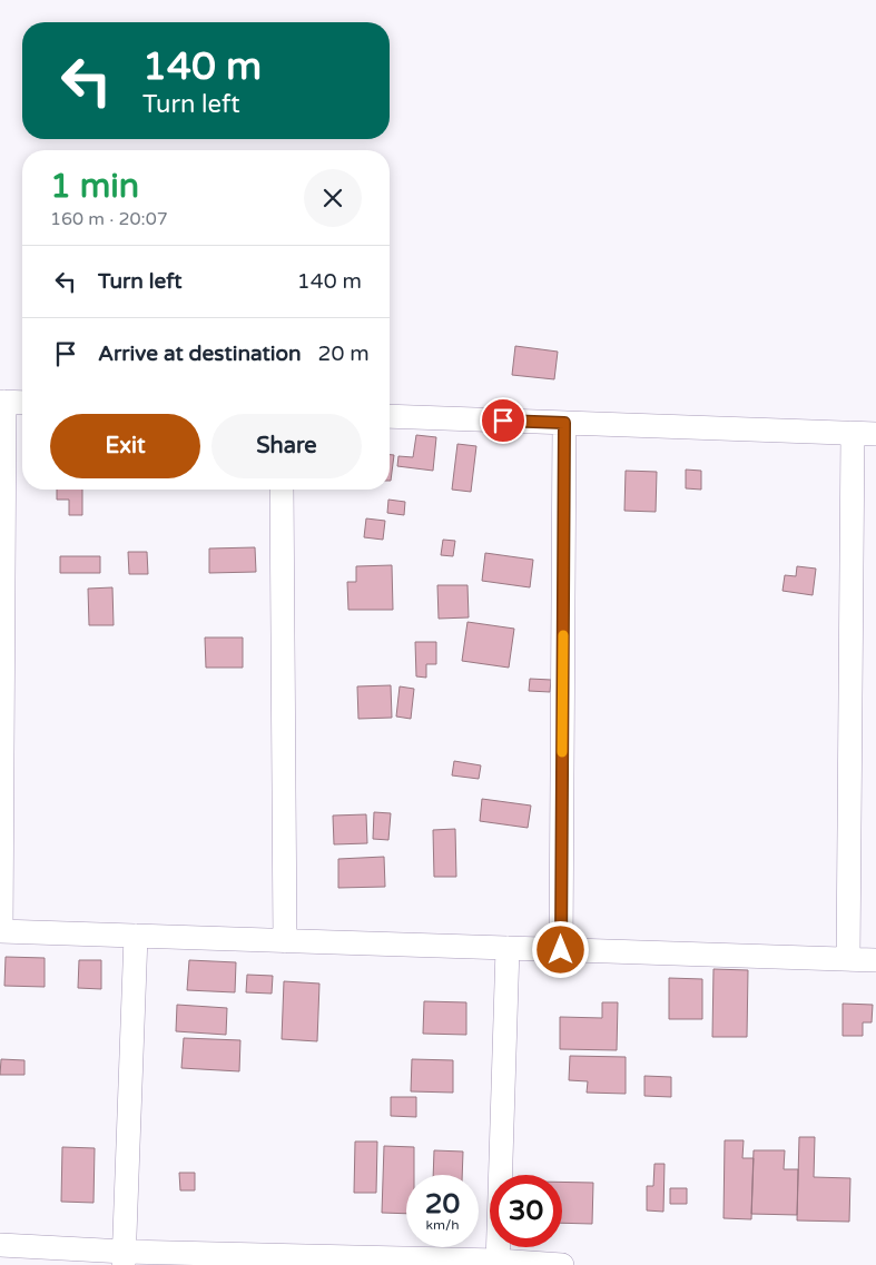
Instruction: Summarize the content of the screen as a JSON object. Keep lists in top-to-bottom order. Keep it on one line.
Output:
{"page":{"turn":["140 m","Turn left"],"heading":["1 min","160 m · 20:07"],"list":[{"name":"Turn left","value":"140 m"},{"name":"Arrive at destination","value":"20 m"}],"buttons":["Exit","Share"],"speed":"20 km/h","limit":"30"}}
